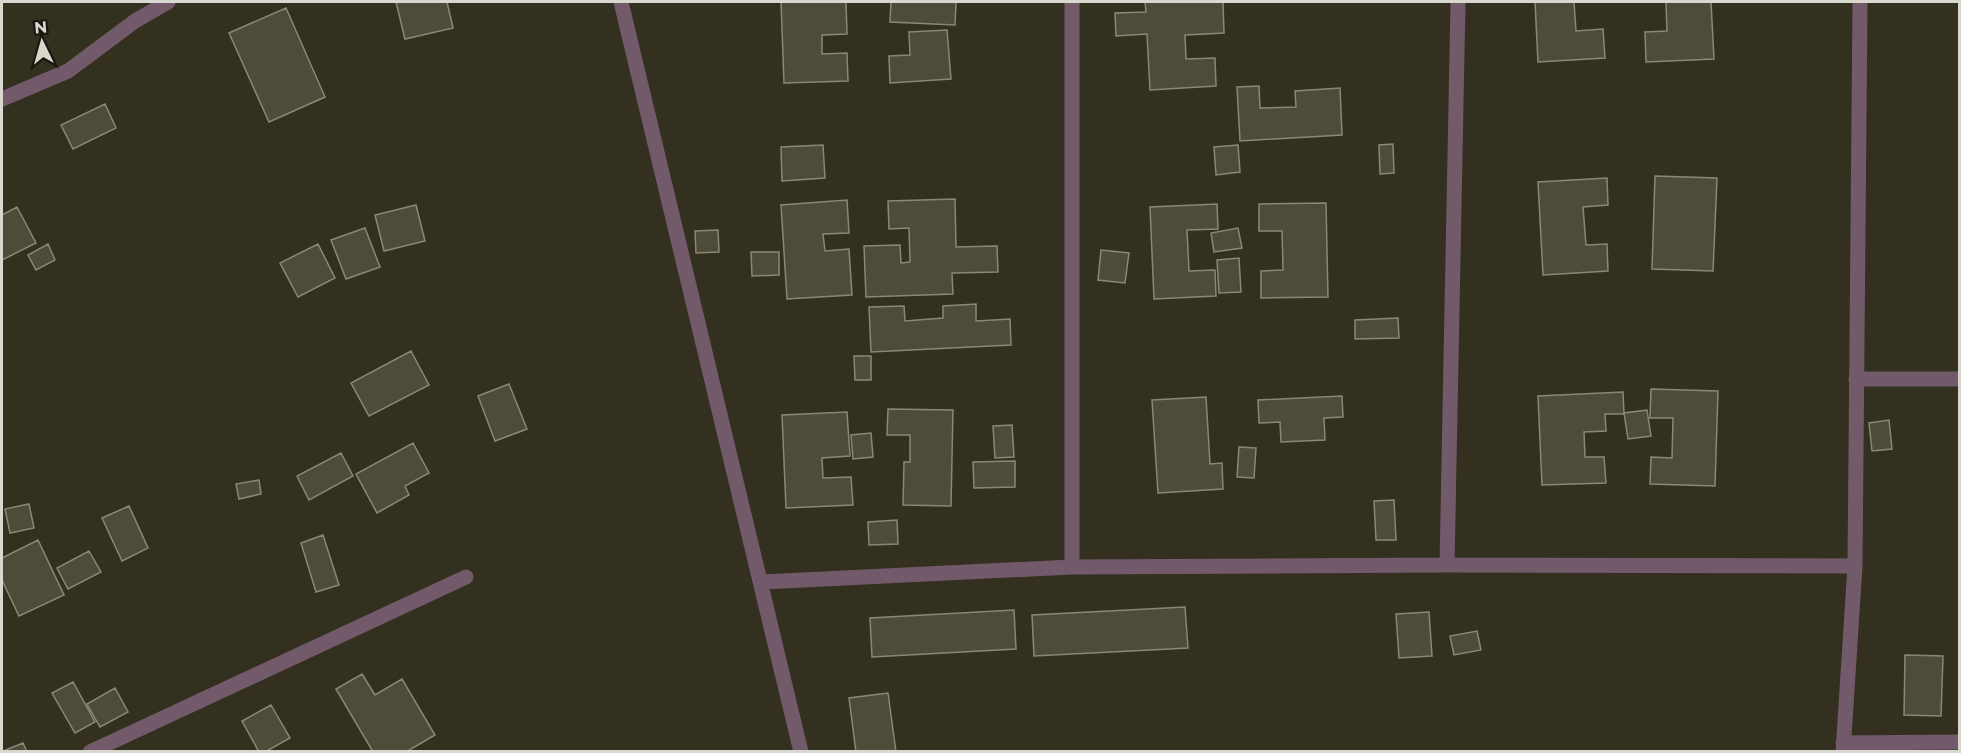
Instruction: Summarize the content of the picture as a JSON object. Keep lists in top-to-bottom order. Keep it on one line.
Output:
{"north":"top"}
